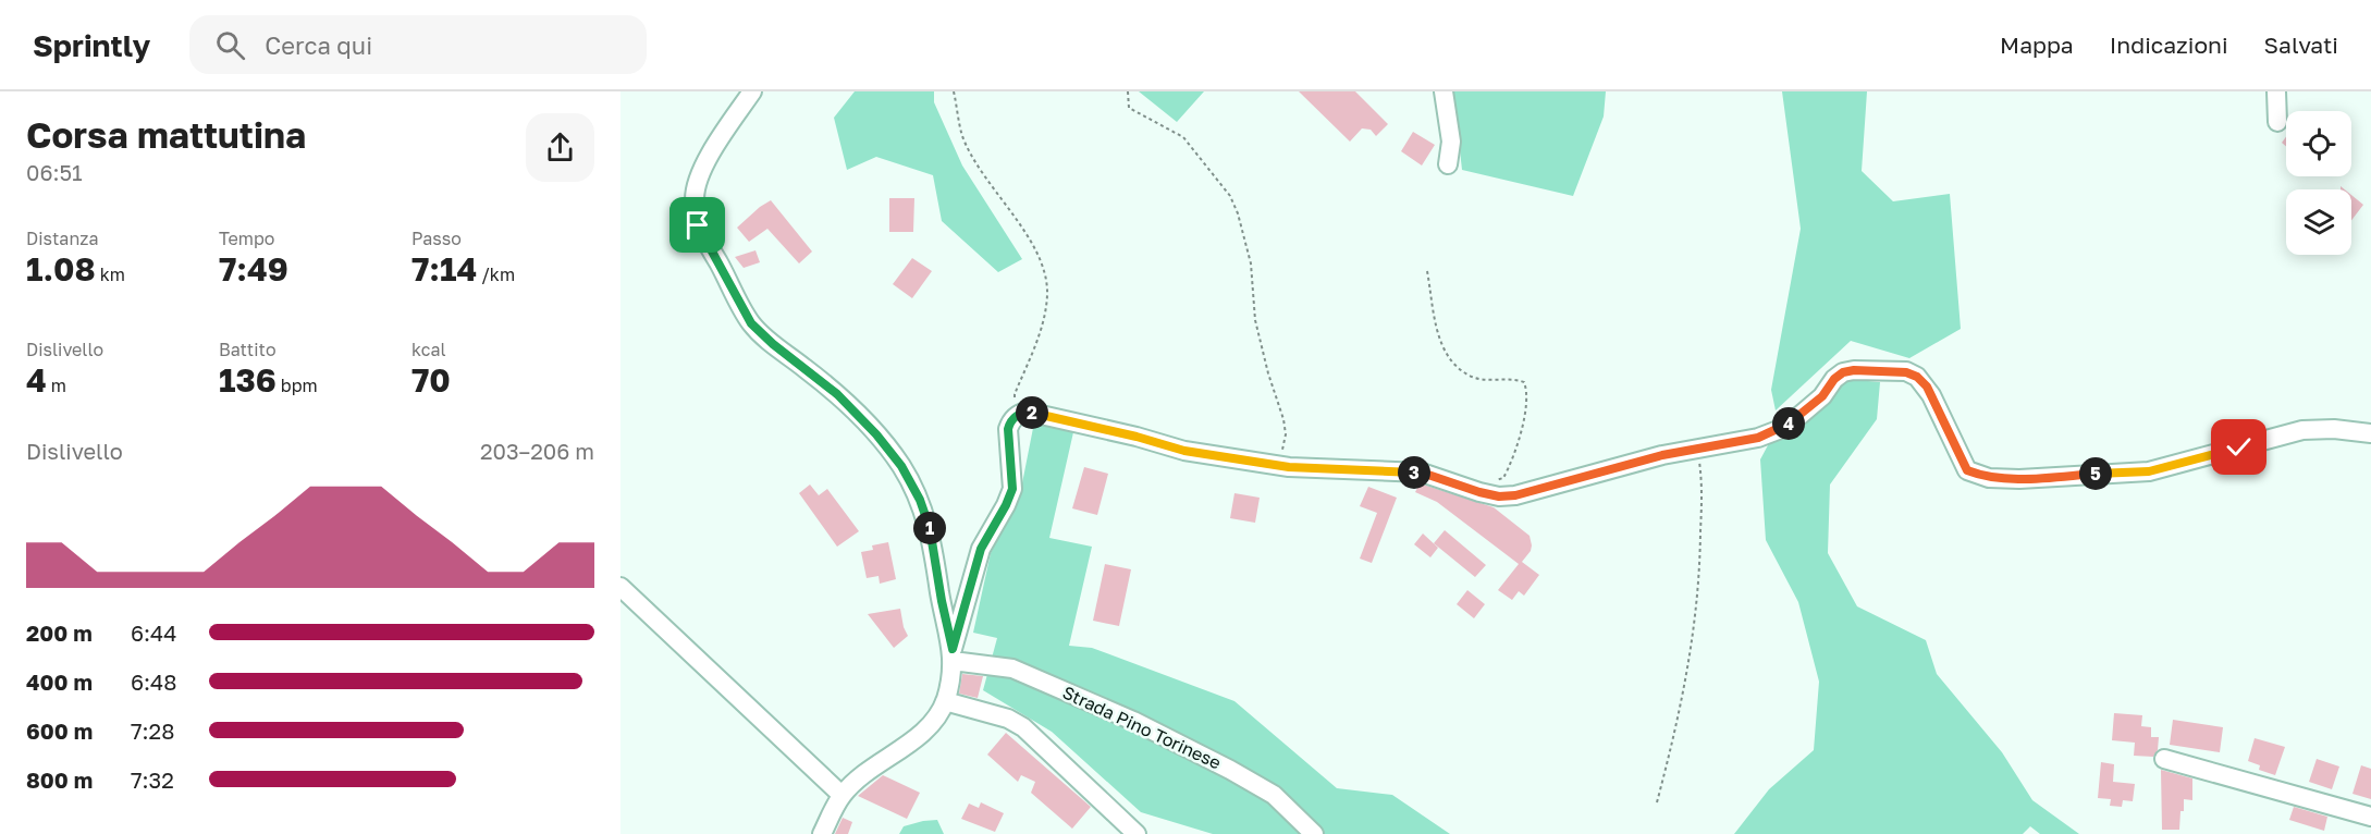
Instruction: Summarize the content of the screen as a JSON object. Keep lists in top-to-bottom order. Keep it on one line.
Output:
{"streets":{"street":["Strada Pino Torinese"]},"page":{"header":"Sprintly","search":"Cerca qui","nav":["Mappa","Indicazioni","Salvati"],"heading":["Corsa mattutina","06:51"],"stats":[["Distanza","1.08 km"],["Tempo","7:49"],["Passo","7:14 /km"],["Dislivello","4 m"],["Battito","136 bpm"],["kcal","70"]],"pins":["2","4","3","5","1"],"chart":["Dislivello","203–206 m"],"list":[{"name":"200 m","note":"6:44"},{"name":"400 m","note":"6:48"},{"name":"600 m","note":"7:28"},{"name":"800 m","note":"7:32"}]}}
